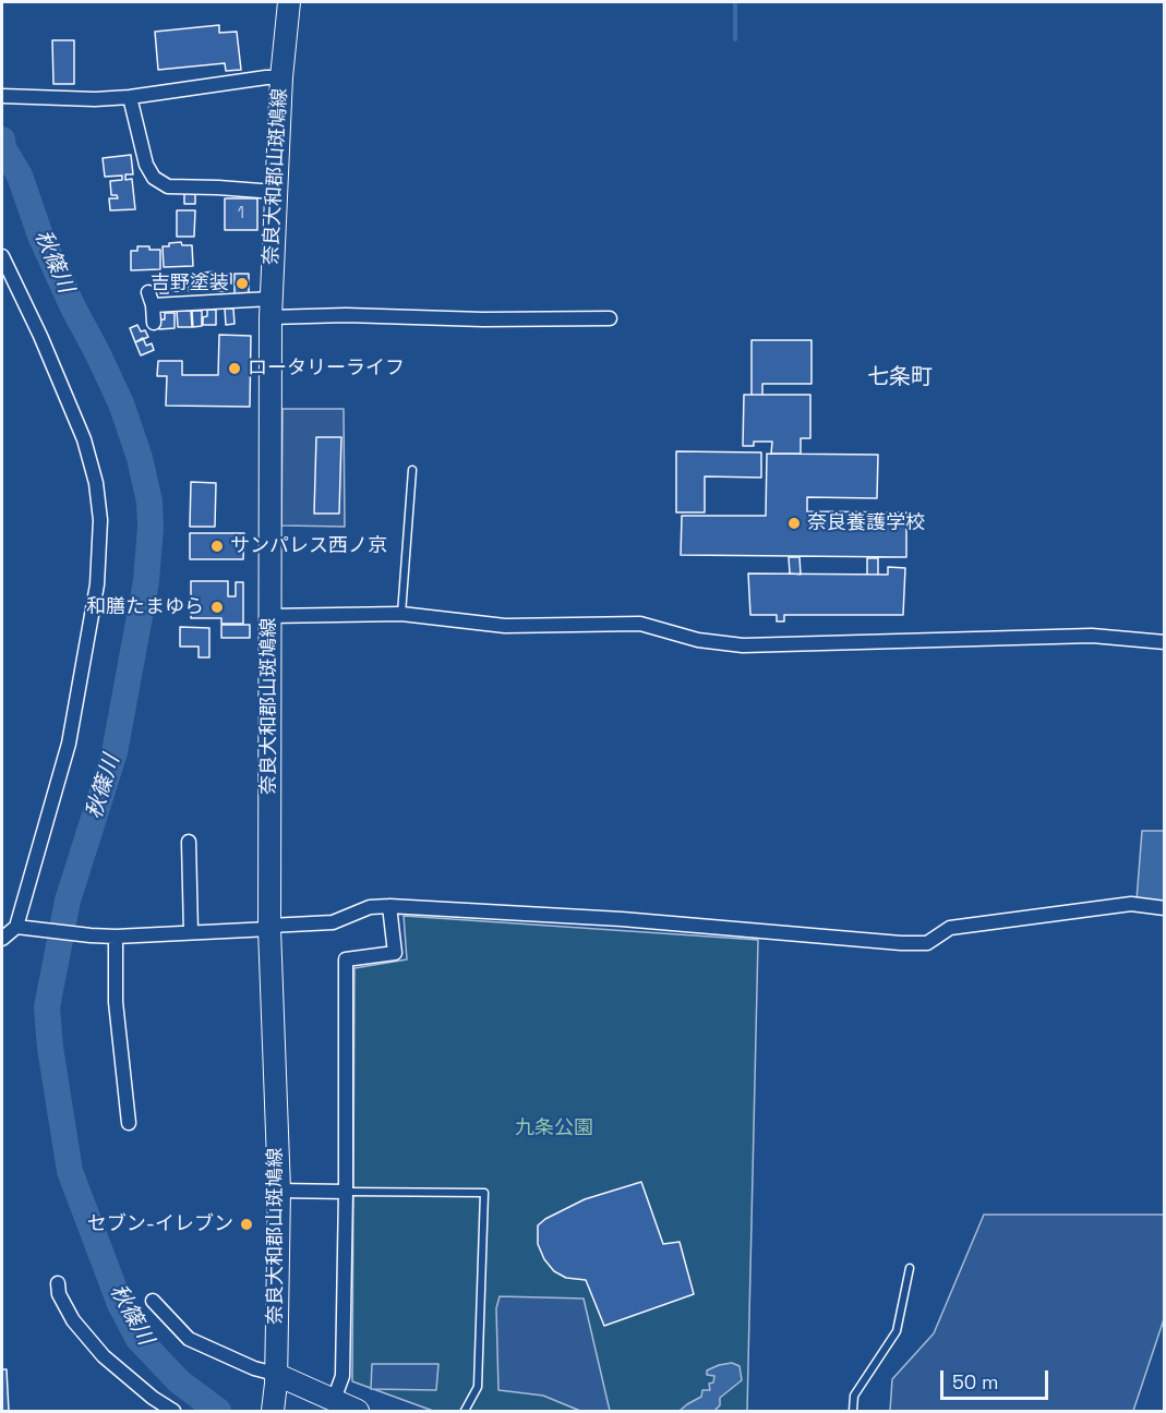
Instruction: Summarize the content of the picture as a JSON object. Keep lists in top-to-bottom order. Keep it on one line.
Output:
{"streets":{"main road":["奈良大和郡山斑鳩線"]},"districts":["七条町"],"water":["秋篠川"],"parks":["九条公園"],"places":["吉野塗装","ロータリーライフ","奈良養護学校","サンパレス西ノ京","和膳たまゆら","セブン-イレブン"],"house_numbers":["1"],"scale_bar":"50 m"}
